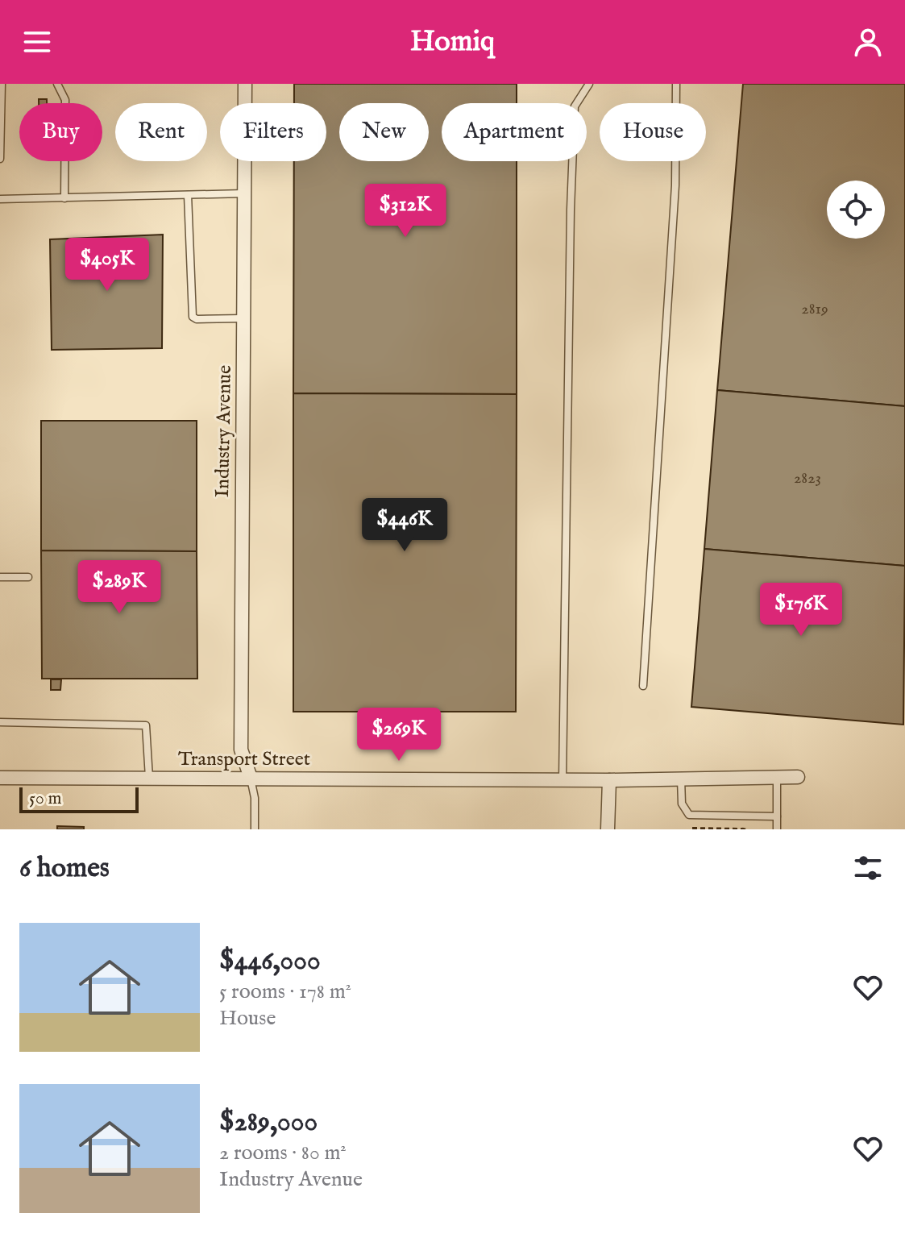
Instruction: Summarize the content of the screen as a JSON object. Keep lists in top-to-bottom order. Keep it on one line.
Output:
{"streets":{"street":["Industry Avenue","Transport Street"]},"crossings":[["Industry Avenue","Transport Street"]],"house_numbers":["2819","2823"],"scale_bar":"50 m","page":{"header":"Homiq","chip":["Buy","Rent","Filters","New","Apartment","House"],"price":["$312K","$405K","$446K","$289K","$176K","$269K"],"scale":"50 m","heading":"6 homes","list":[{"name":"$446,000","note":"5 rooms · 178 m² · House"},{"name":"$289,000","note":"2 rooms · 80 m² · Industry Avenue"}]}}
